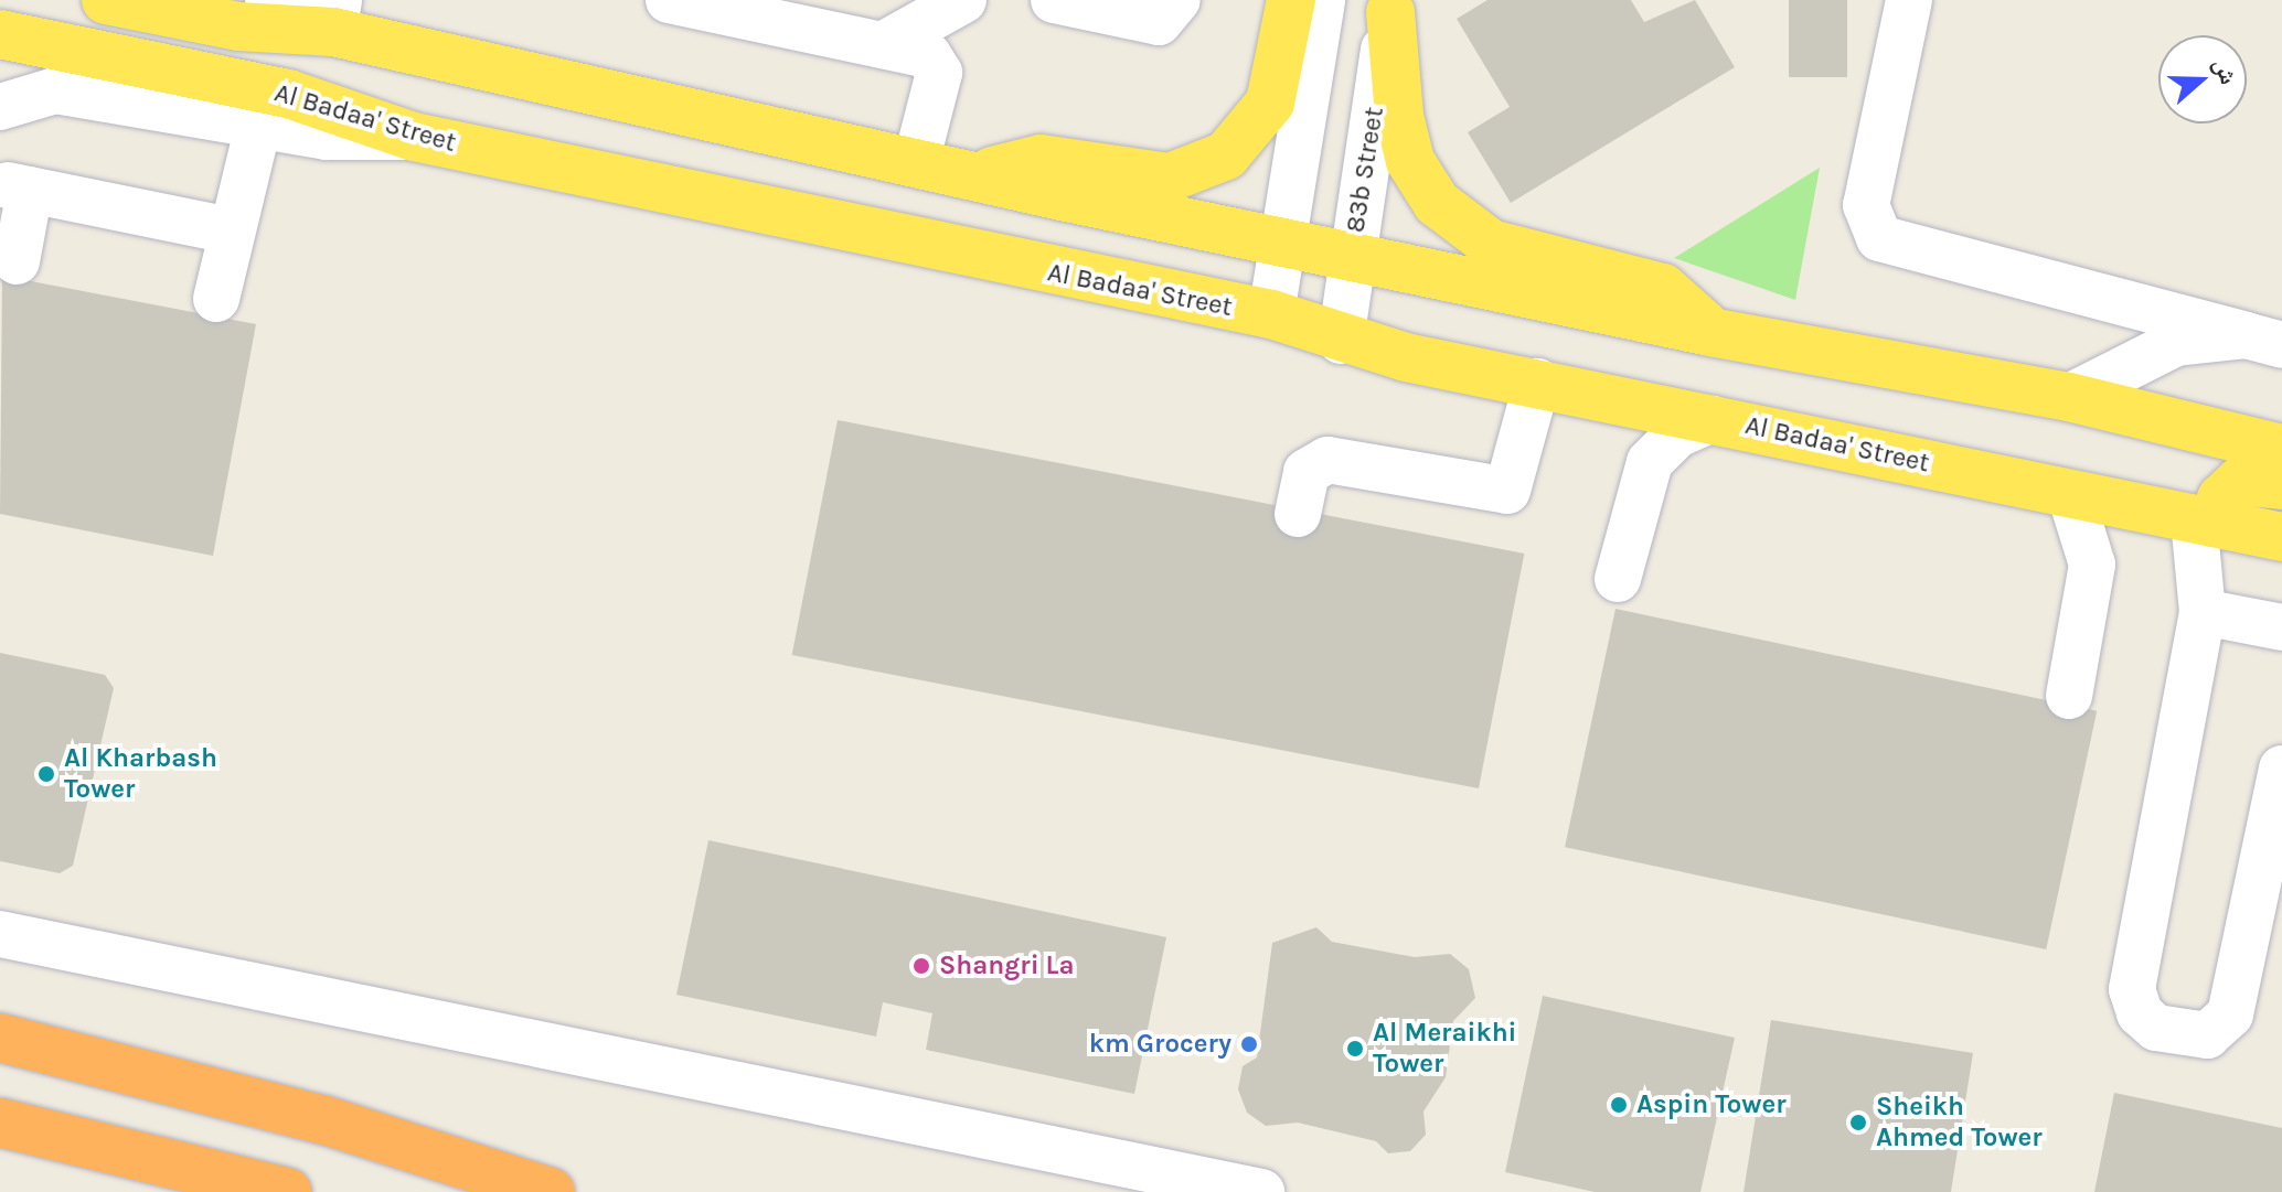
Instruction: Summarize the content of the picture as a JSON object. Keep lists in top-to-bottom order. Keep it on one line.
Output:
{"streets":{"main road":["Al Badaa' Street"],"street":["83b Street"]},"crossings":[["Al Badaa' Street","83b Street"]],"places":["Al Kharbash Tower","Shangri La","km Grocery","Al Meraikhi Tower","Aspin Tower","Sheikh Ahmed Tower"],"north":"right"}
